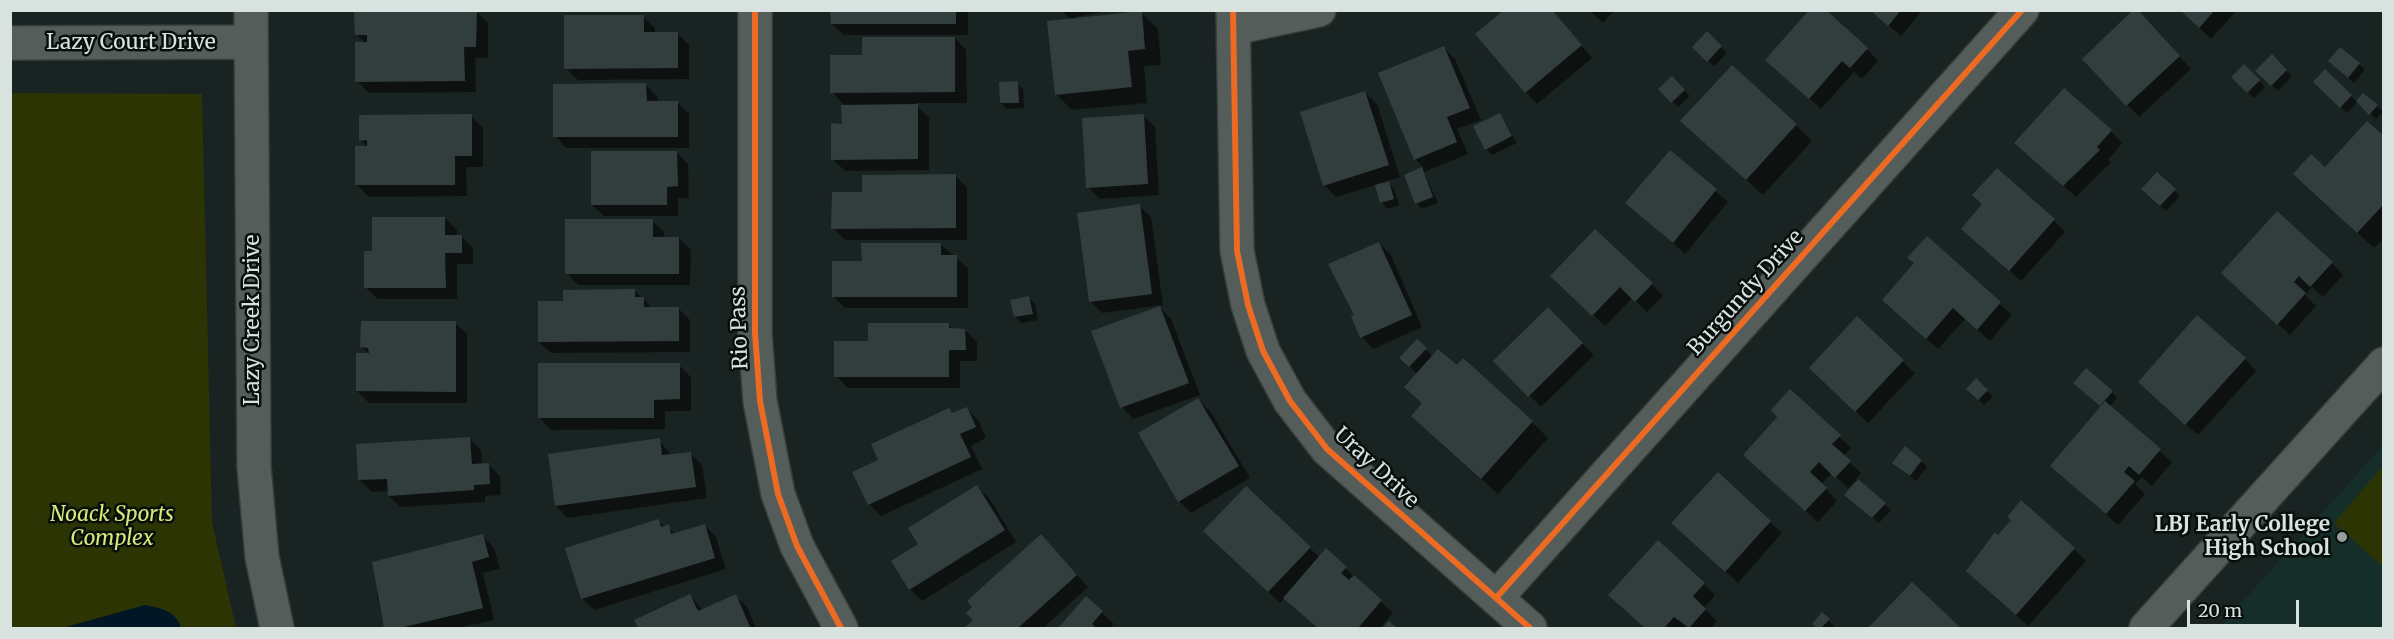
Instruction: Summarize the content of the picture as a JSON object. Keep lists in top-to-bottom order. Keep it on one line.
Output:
{"streets":{"street":["Lazy Court Drive","Burgundy Drive","Lazy Creek Drive","Rio Pass","Uray Drive"]},"crossings":[["Lazy Court Drive","Lazy Creek Drive"],["Burgundy Drive","Uray Drive"]],"parks":["Noack Sports Complex"],"places":["LBJ Early College High School"],"scale_bar":"20 m"}
